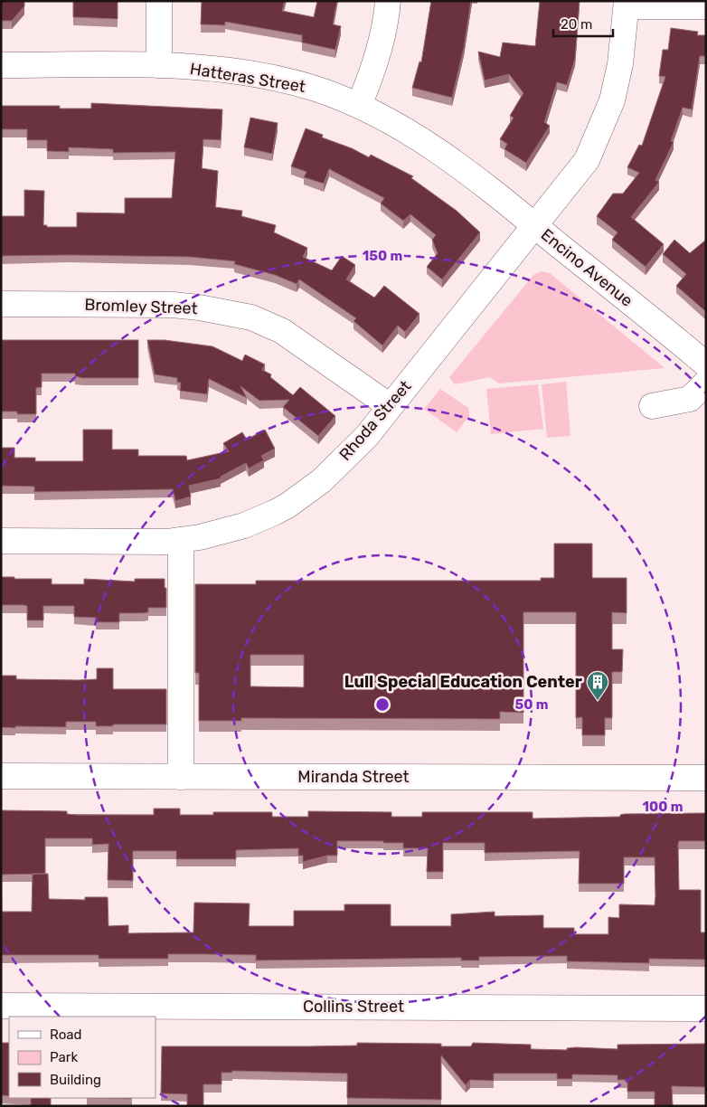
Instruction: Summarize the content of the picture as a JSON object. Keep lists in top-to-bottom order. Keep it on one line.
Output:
{"streets":{"street":["Hatteras Street","Encino Avenue","Bromley Street","Rhoda Street","Miranda Street","Collins Street"]},"crossings":[["Hatteras Street","Encino Avenue"],["Hatteras Street","Rhoda Street"],["Encino Avenue","Rhoda Street"],["Bromley Street","Rhoda Street"]],"places":{"building":["Lull Special Education Center"]},"legend":["Road","Park","Building"],"scale_bar":"20 m","rings":["150 m","50 m","100 m"]}
